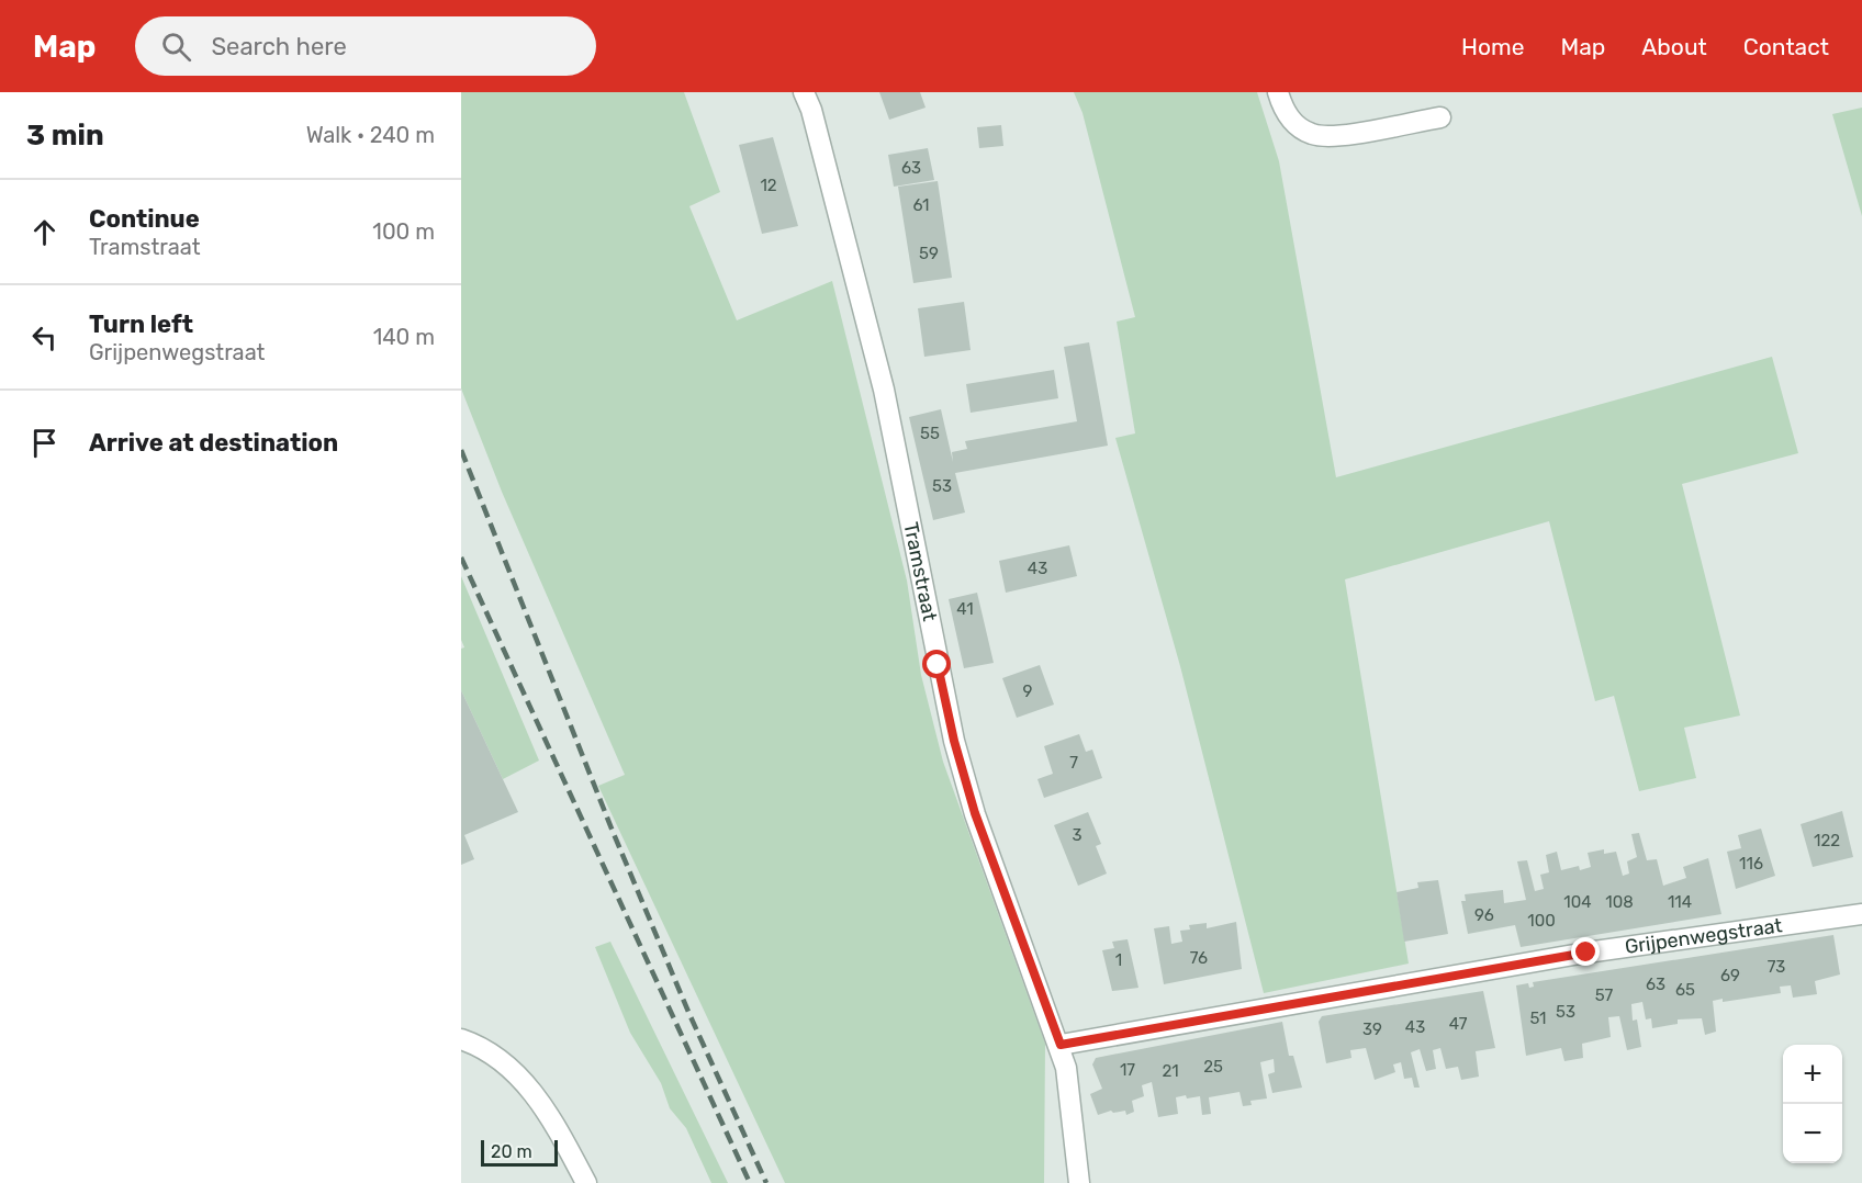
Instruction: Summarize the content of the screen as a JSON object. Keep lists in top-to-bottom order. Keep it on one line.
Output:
{"streets":{"street":["Tramstraat","Grijpenwegstraat"]},"crossings":[["Tramstraat","Grijpenwegstraat"]],"house_numbers":["63","12","61","59","55","53","43","41","9","7","3","122","116","104","108","114","96","100","76","1","73","69","63","65","57","53","51","47","43","39","25","17","21"],"scale_bar":"20 m","page":{"header":"Map","search":"Search here","nav":["Home","Map","About","Contact"],"heading":["3 min","Walk · 240 m"],"list":[["Continue","Tramstraat","100 m"],["Turn left","Grijpenwegstraat","140 m"],"Arrive at destination"],"map_buttons":["+","−"],"scale":"20 m"}}
